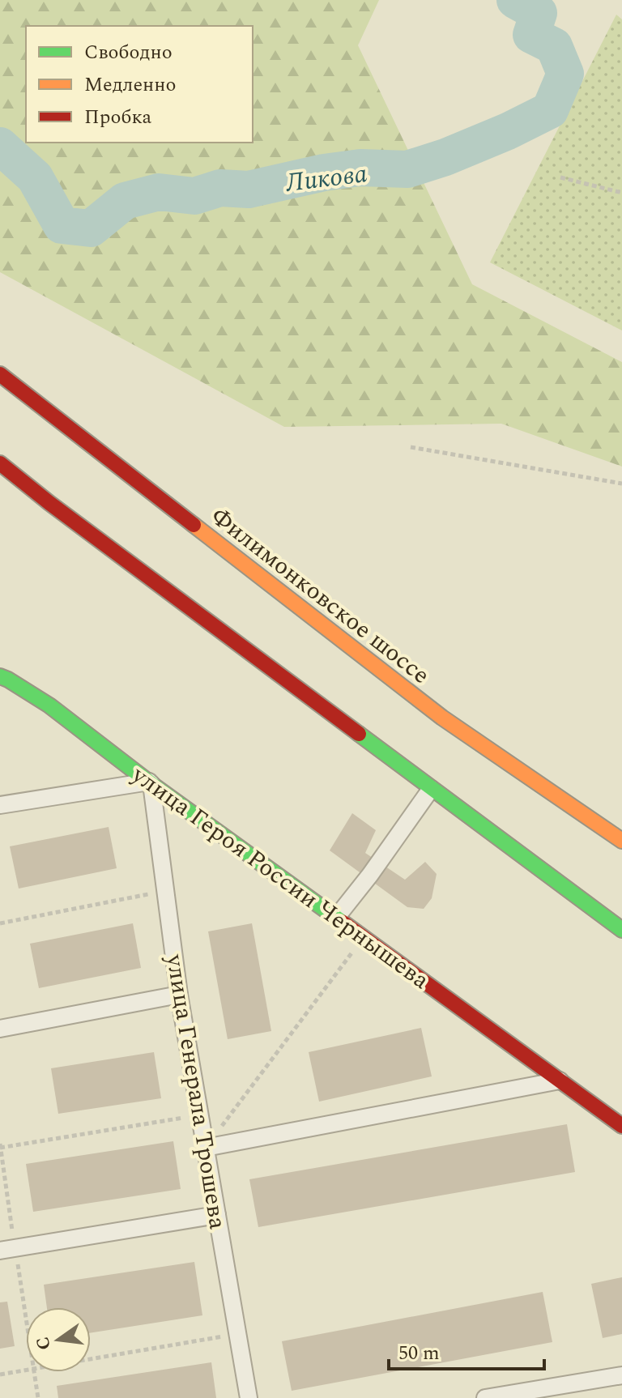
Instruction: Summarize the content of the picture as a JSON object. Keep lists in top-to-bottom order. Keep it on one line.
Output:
{"streets":{"main road":["Филимонковское шоссе","улица Героя России Чернышева"],"street":["улица Генерала Трошева"]},"crossings":[["улица Героя России Чернышева","улица Генерала Трошева"]],"water":["Ликова"],"legend":["Свободно","Медленно","Пробка"],"scale_bar":"50 m","north":"left"}
